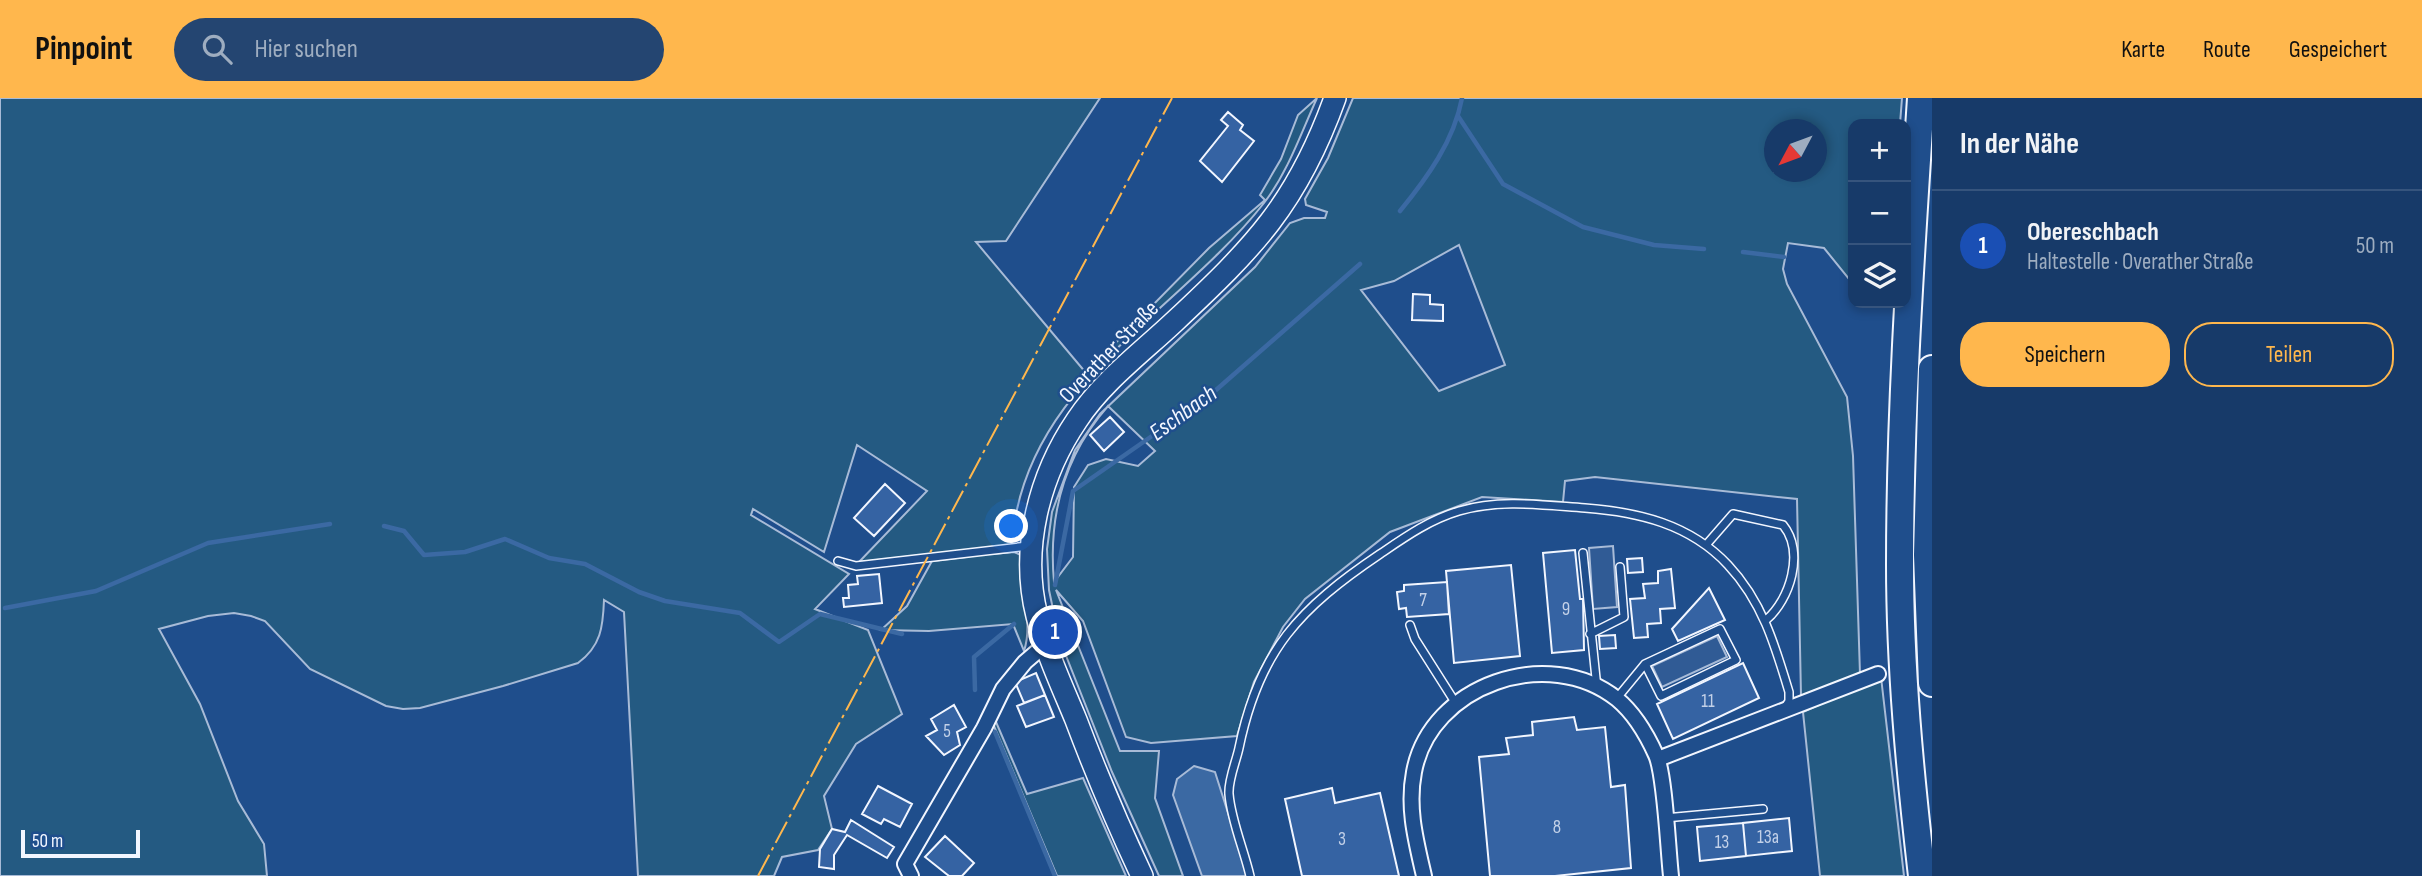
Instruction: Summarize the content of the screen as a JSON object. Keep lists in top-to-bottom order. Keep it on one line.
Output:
{"streets":{"main road":["Overather Straße"]},"water":["Eschbach"],"house_numbers":["7","9","11","5","8","13a","3","13"],"scale_bar":"50 m","north":"bottom left","page":{"header":"Pinpoint","search":"Hier suchen","nav":["Karte","Route","Gespeichert"],"heading":"In der Nähe","map_buttons":["+","−"],"list":[{"mark":"1","name":"Obereschbach","note":"Haltestelle · Overather Straße","value":"50 m"}],"buttons":["Speichern","Teilen"],"pins":"1","scale":"50 m"}}
